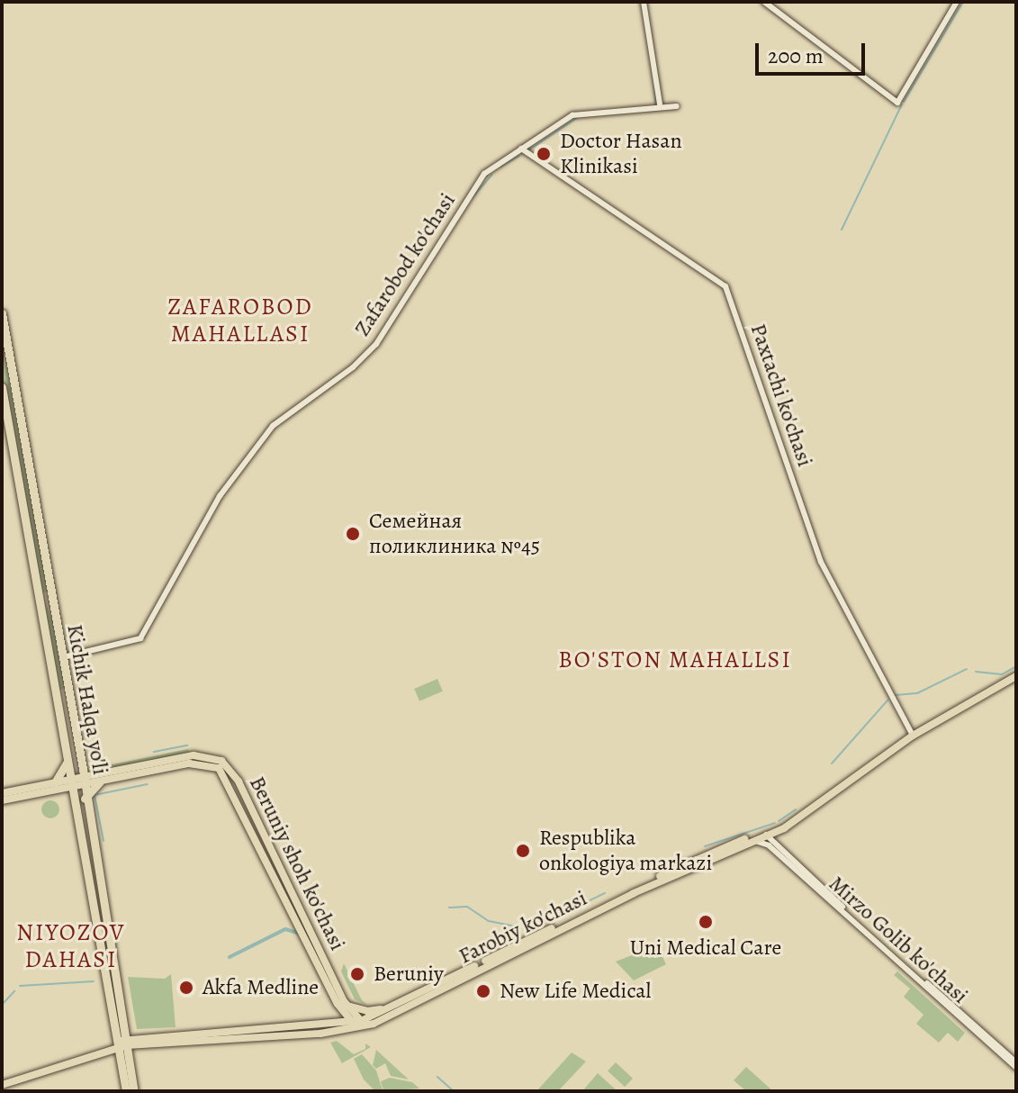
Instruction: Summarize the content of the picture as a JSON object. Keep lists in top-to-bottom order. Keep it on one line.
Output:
{"streets":{"highway":["Kichik Halqa yo'li"],"main road":["Beruniy shoh ko'chasi","Farobiy ko'chasi"],"street":["Zafarobod ko'chasi","Paxtachi ko'chasi","Mirzo Golib ko'chasi"]},"crossings":[["Zafarobod ko'chasi","Paxtachi ko'chasi"],["Zafarobod ko'chasi","Kichik Halqa yo'li"],["Paxtachi ko'chasi","Farobiy ko'chasi"],["Kichik Halqa yo'li","Beruniy shoh ko'chasi"],["Kichik Halqa yo'li","Farobiy ko'chasi"],["Beruniy shoh ko'chasi","Farobiy ko'chasi"],["Farobiy ko'chasi","Mirzo Golib ko'chasi"]],"districts":["ZAFAROBOD MAHALLASI","BO'STON MAHALLSI","NIYOZOV DAHASI"],"places":["Doctor Hasan Klinikasi","Семейная поликлиника №45","Respublika onkologiya markazi","Uni Medical Care","Beruniy","Akfa Medline","New Life Medical"],"scale_bar":"200 m"}
